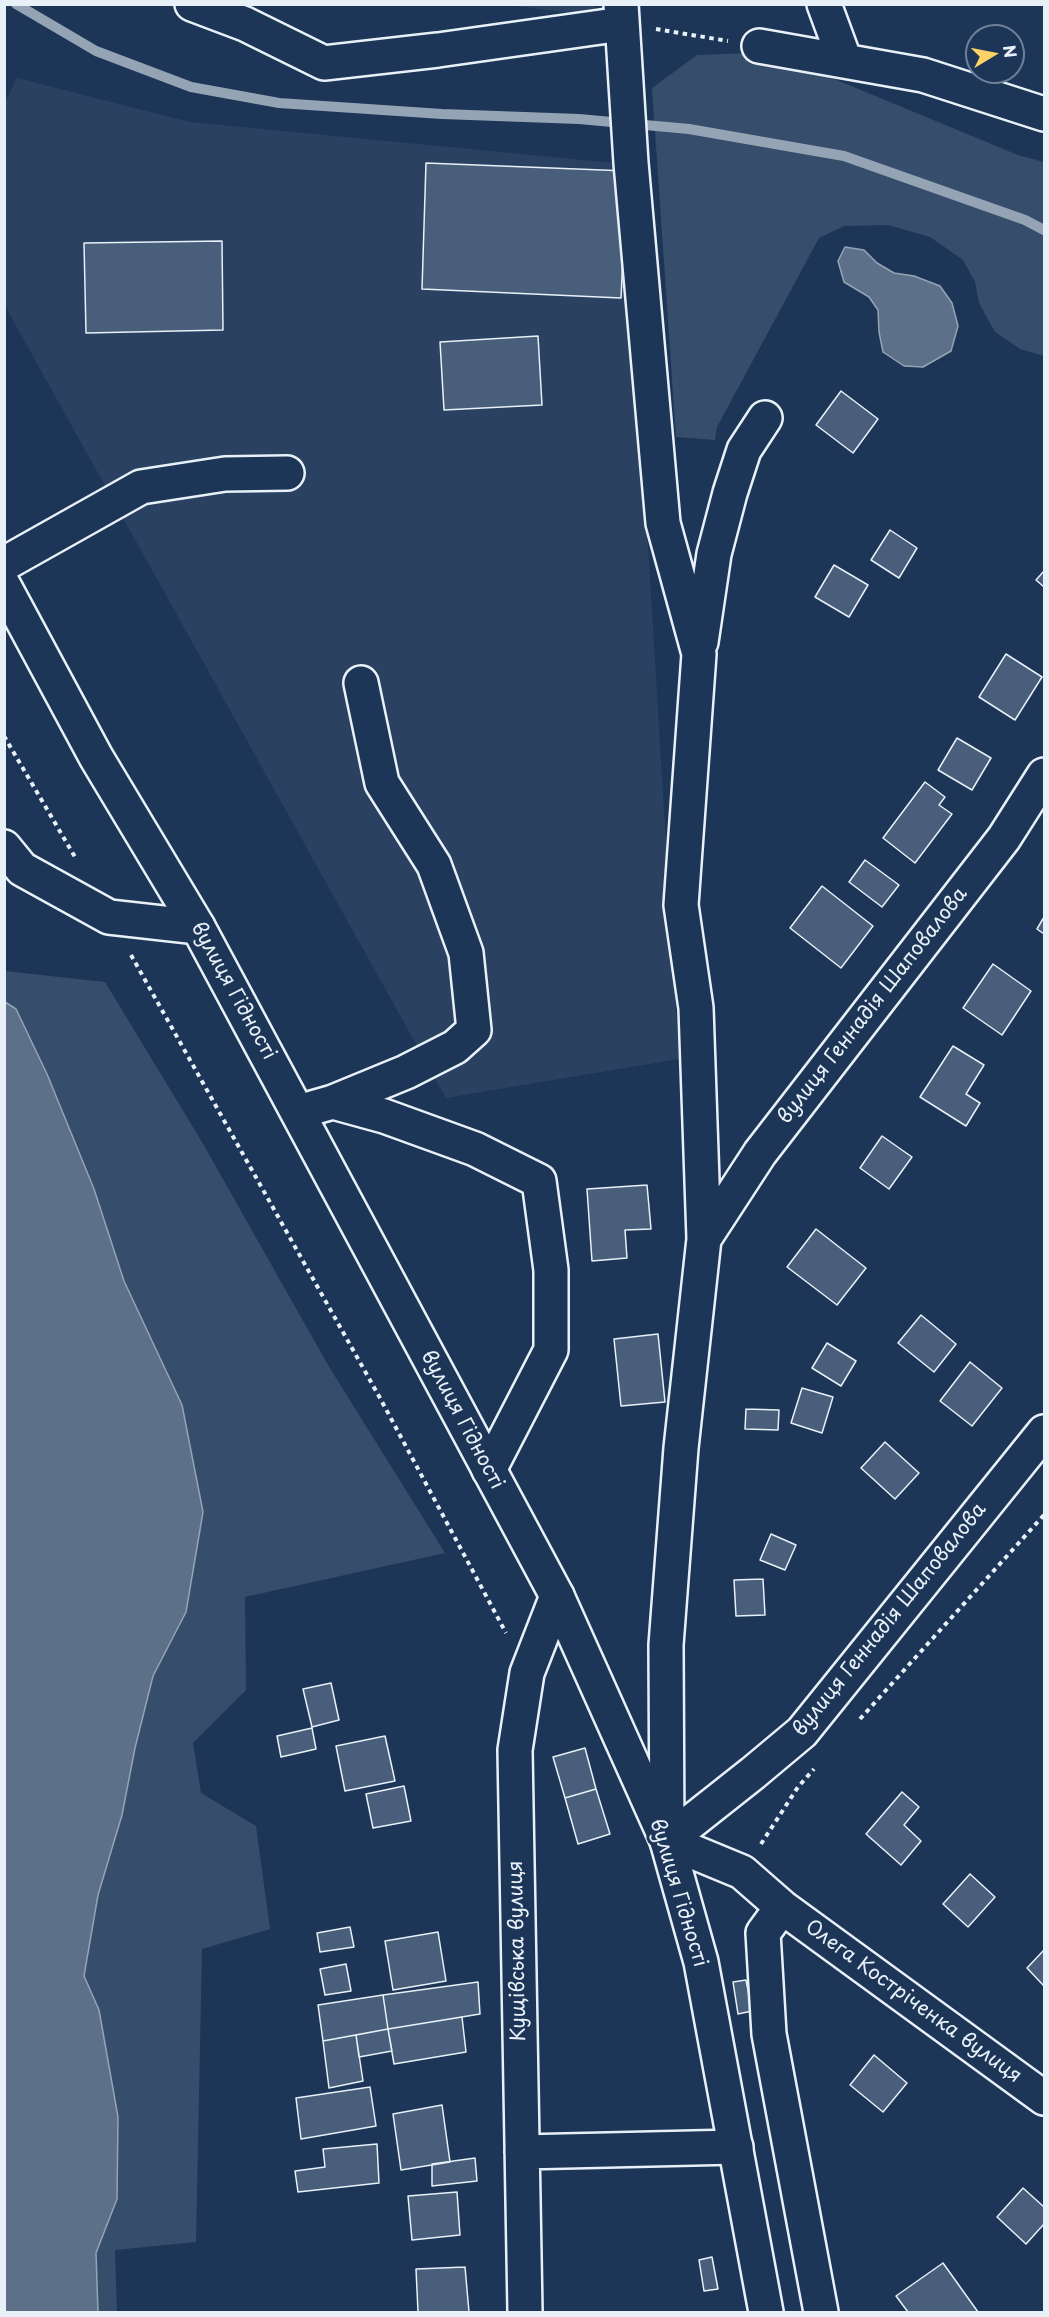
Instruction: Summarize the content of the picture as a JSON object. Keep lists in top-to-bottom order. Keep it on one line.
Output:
{"streets":{"street":["вулиця Гідності","вулиця Геннадія Шаповалова","Кущівська вулиця","Олега Костріченка вулиця"]},"crossings":[["вулиця Гідності","вулиця Геннадія Шаповалова"],["вулиця Гідності","Кущівська вулиця"],["вулиця Гідності","Олега Костріченка вулиця"],["вулиця Геннадія Шаповалова","Олега Костріченка вулиця"]],"north":"right"}
